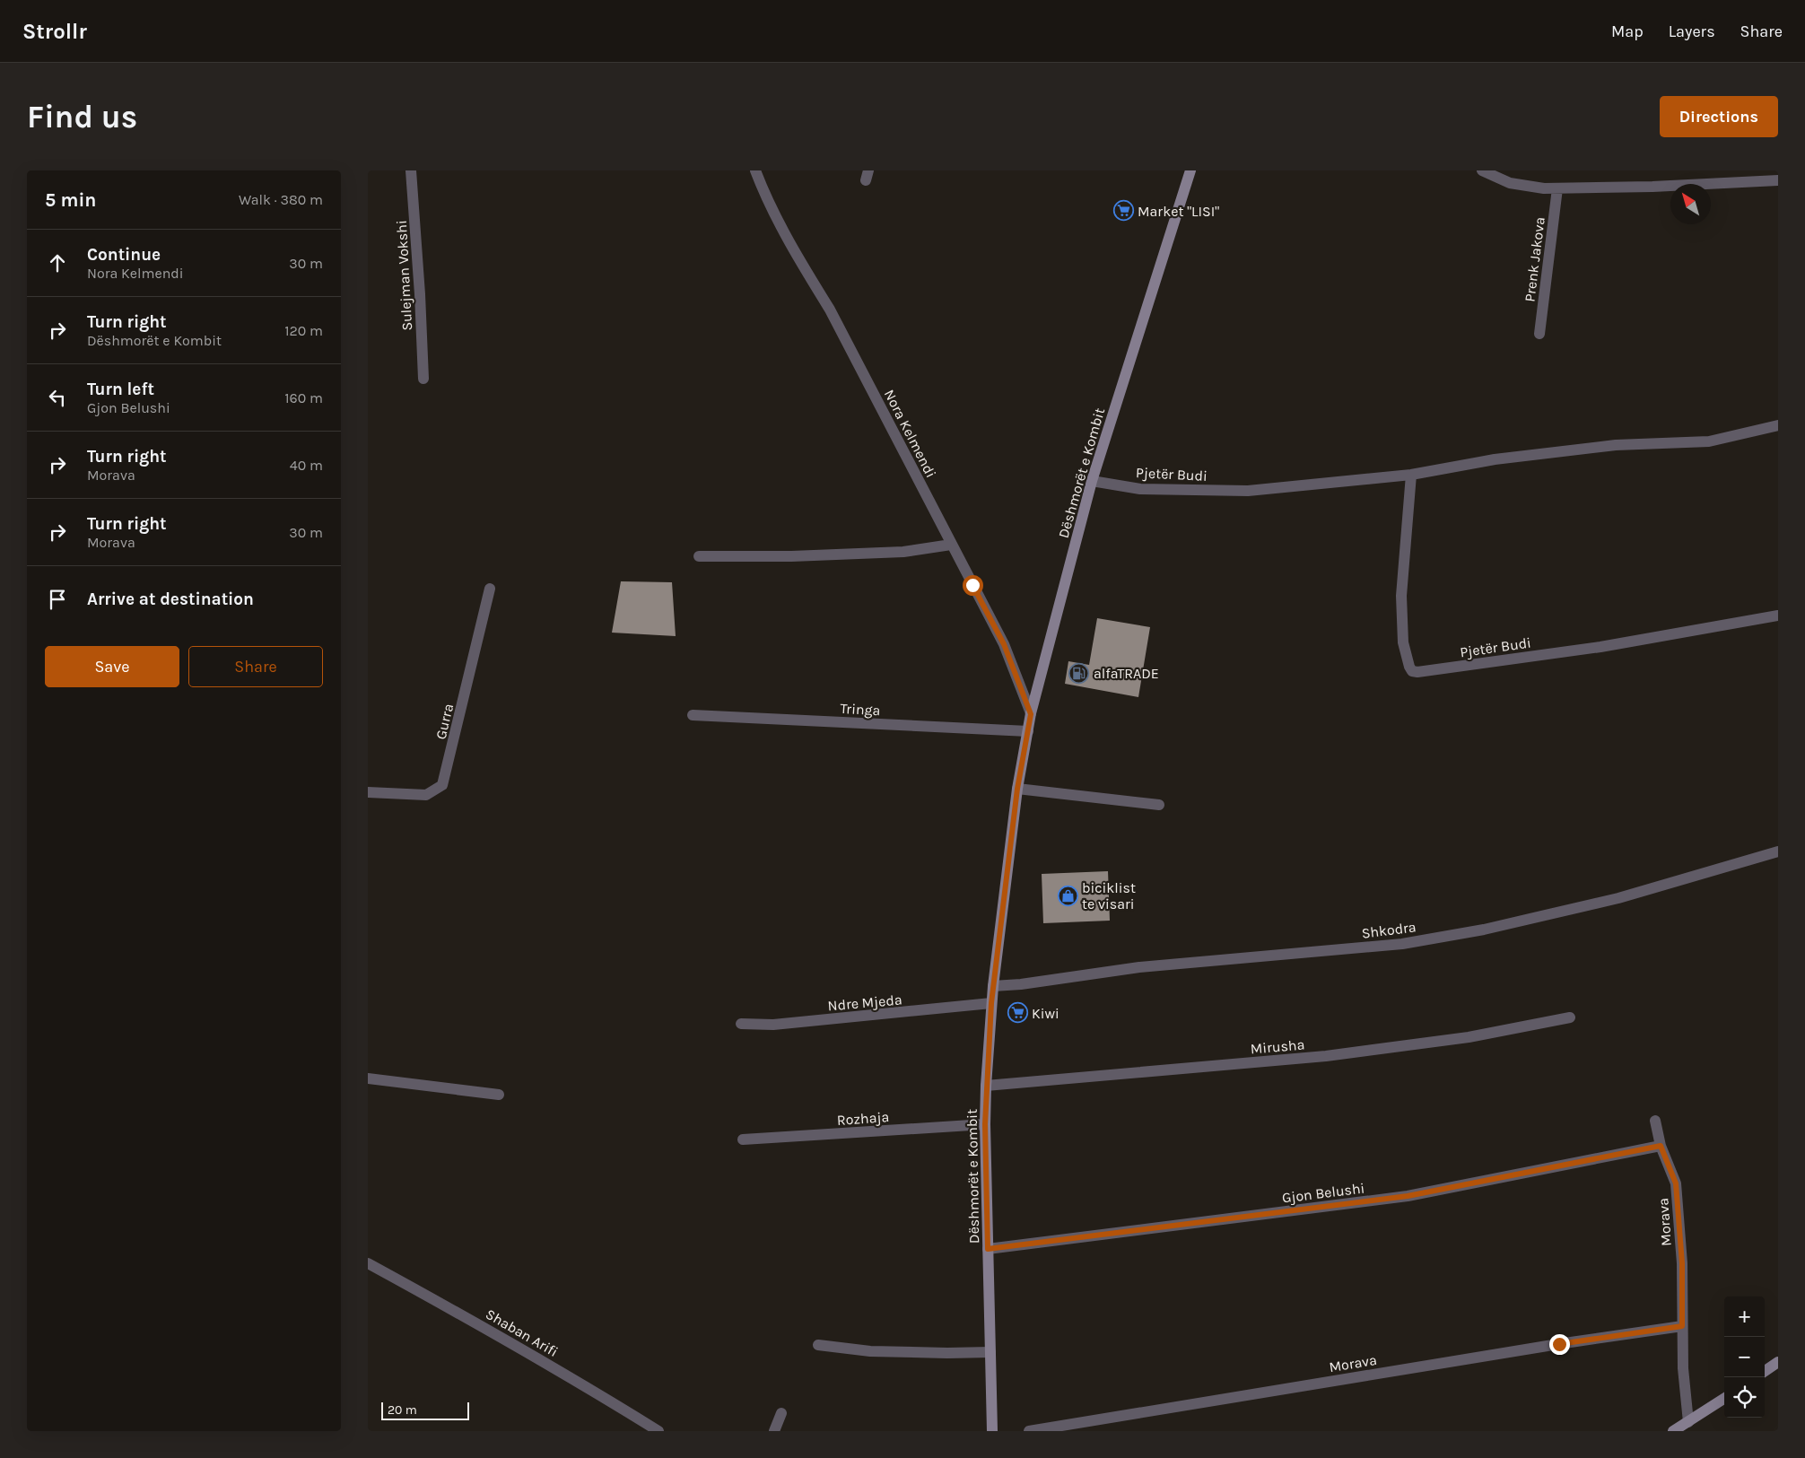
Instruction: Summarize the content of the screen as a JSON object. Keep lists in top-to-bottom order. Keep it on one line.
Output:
{"streets":{"main road":["Dëshmorët e Kombit"],"street":["Prenk Jakova","Sulejman Vokshi","Nora Kelmendi","Pjetër Budi","Tringa","Gurra","Shkodra","Ndre Mjeda","Mirusha","Rozhaja","Gjon Belushi","Morava","Shaban Arifi"]},"crossings":[["Nora Kelmendi","Dëshmorët e Kombit"],["Dëshmorët e Kombit","Pjetër Budi"],["Dëshmorët e Kombit","Tringa"],["Dëshmorët e Kombit","Shkodra"],["Dëshmorët e Kombit","Ndre Mjeda"],["Dëshmorët e Kombit","Mirusha"],["Dëshmorët e Kombit","Rozhaja"],["Dëshmorët e Kombit","Gjon Belushi"],["Gjon Belushi","Morava"]],"places":{"supermarket":["Market \"LISI\"","Kiwi"],"fuel station":["alfaTRADE"],"shop":["biciklist te visari"]},"scale_bar":"20 m","north":"top left","page":{"header":"Strollr","nav":["Map","Layers","Share"],"buttons":["Directions",["Save","Share"]],"title":"Find us","heading":["5 min","Walk · 380 m"],"list":[["Continue","Nora Kelmendi","30 m"],["Turn right","Dëshmorët e Kombit","120 m"],["Turn left","Gjon Belushi","160 m"],["Turn right","Morava","40 m"],["Turn right","Morava","30 m"],"Arrive at destination"],"map_buttons":["+","−"],"scale":"20 m"}}
